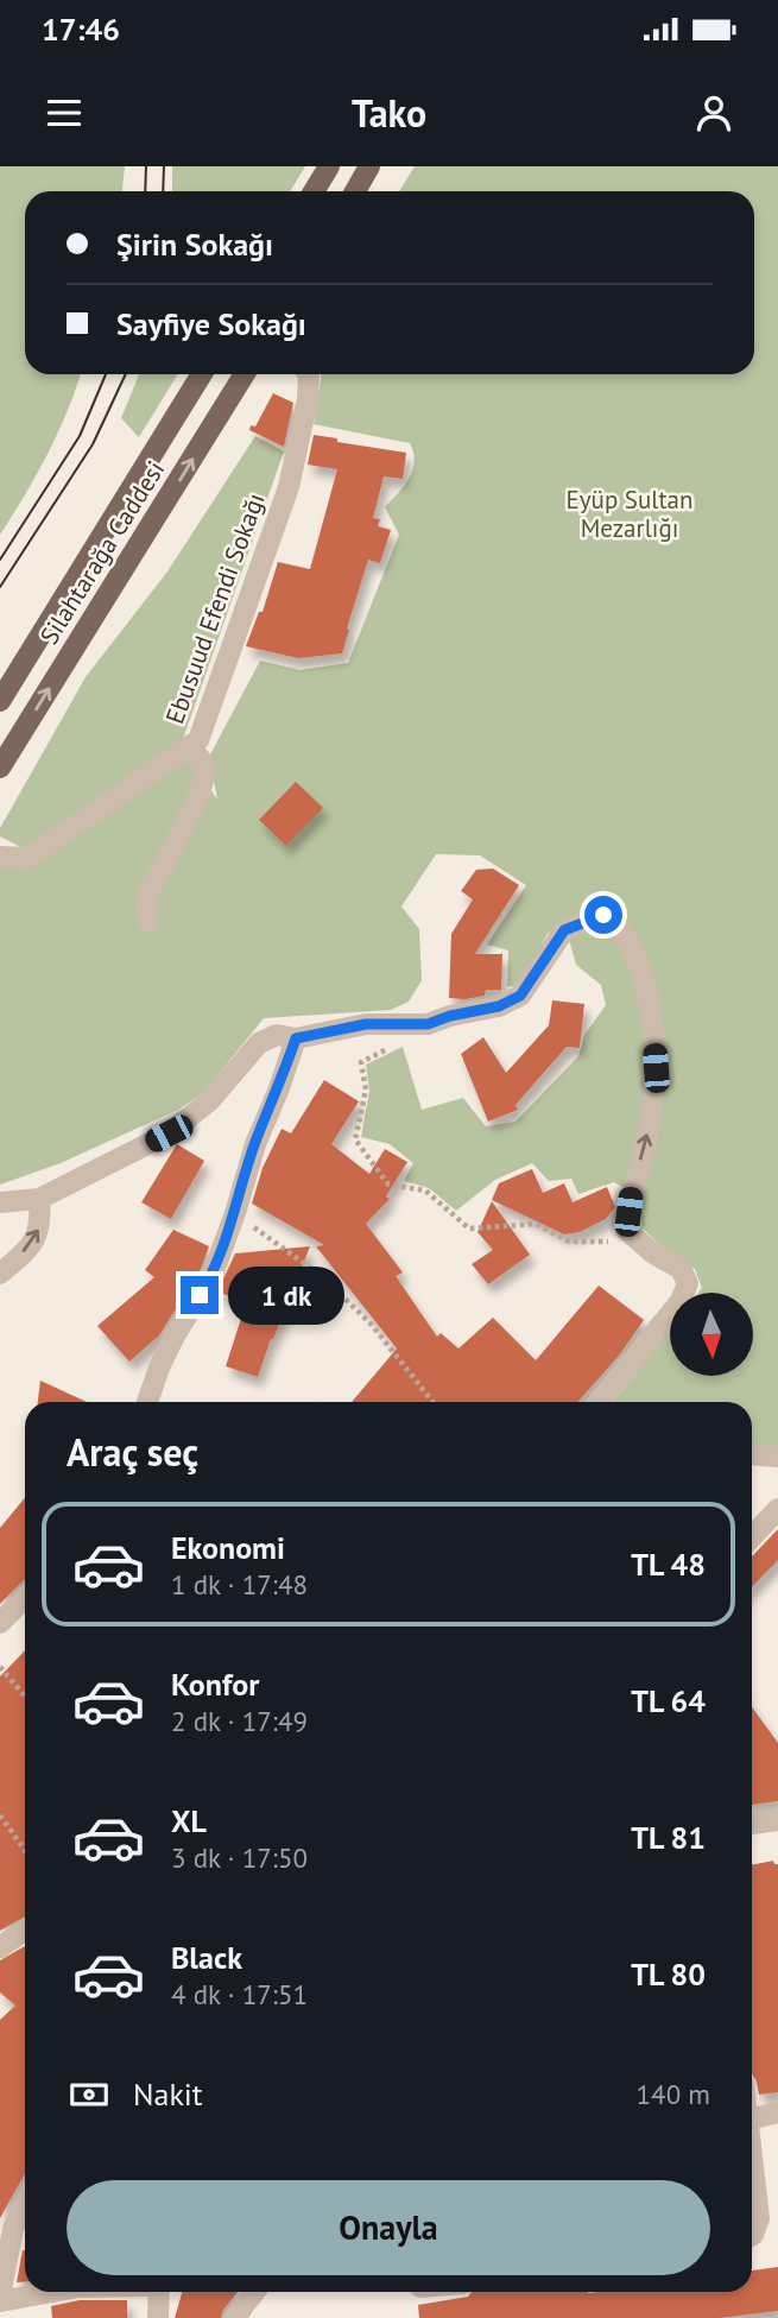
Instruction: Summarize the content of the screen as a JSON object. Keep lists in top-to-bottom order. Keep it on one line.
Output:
{"streets":{"main road":["Silahtarağa Caddesi"],"street":["Ebusuud Efendi Sokağı"]},"parks":["Eyüp Sultan Mezarlığı"],"north":"bottom","page":{"status":"17:46","header":"Tako","banner":["Şirin Sokağı","Sayfiye Sokağı"],"bubble":"1 dk","heading":"Araç seç","list":[{"name":"Ekonomi","note":"1 dk · 17:48","value":"TL 48"},{"name":"Konfor","note":"2 dk · 17:49","value":"TL 64"},{"name":"XL","note":"3 dk · 17:50","value":"TL 81"},{"name":"Black","note":"4 dk · 17:51","value":"TL 80"}],"pay":["Nakit","140 m"],"buttons":"Onayla"}}
